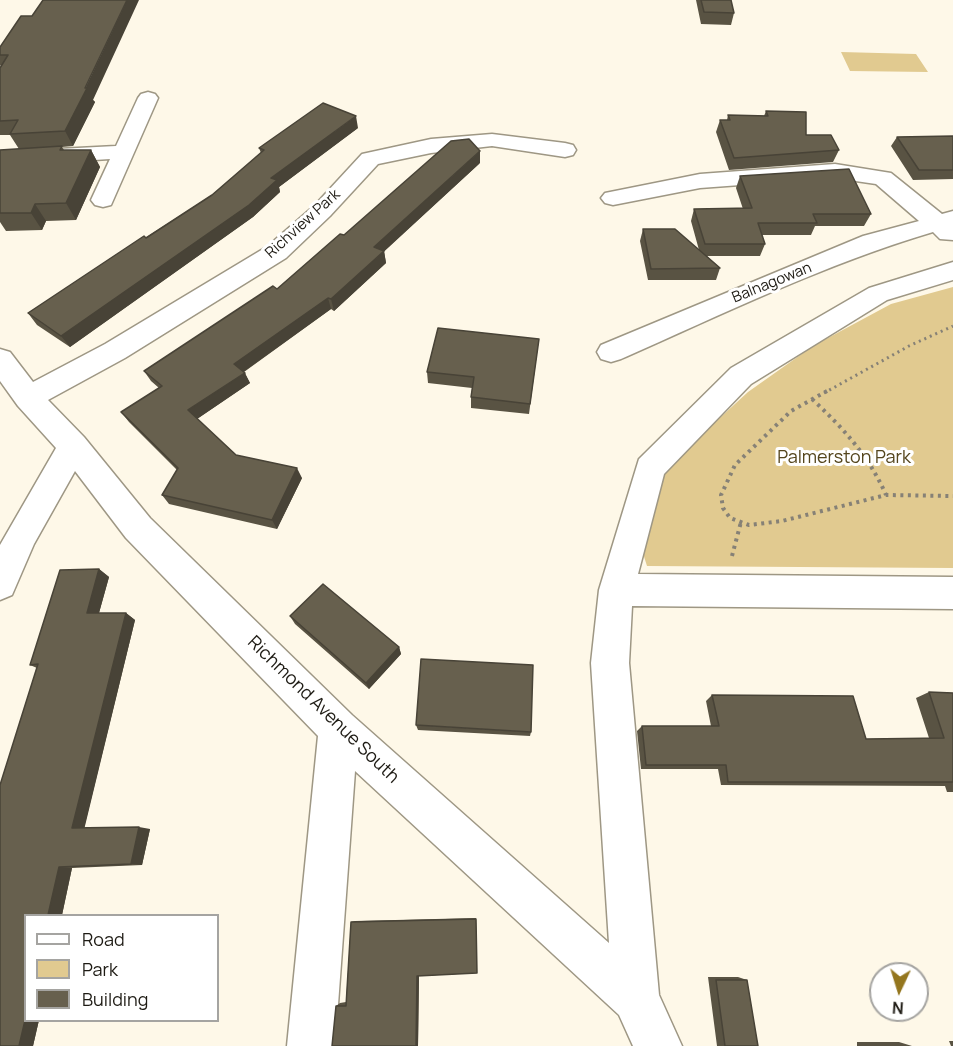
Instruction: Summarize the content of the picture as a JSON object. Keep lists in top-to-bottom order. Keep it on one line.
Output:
{"streets":{"street":["Richview Park","Balnagowan","Richmond Avenue South"]},"crossings":[["Richview Park","Richmond Avenue South"]],"parks":["Palmerston Park"],"legend":["Road","Park","Building"],"north":"bottom"}
